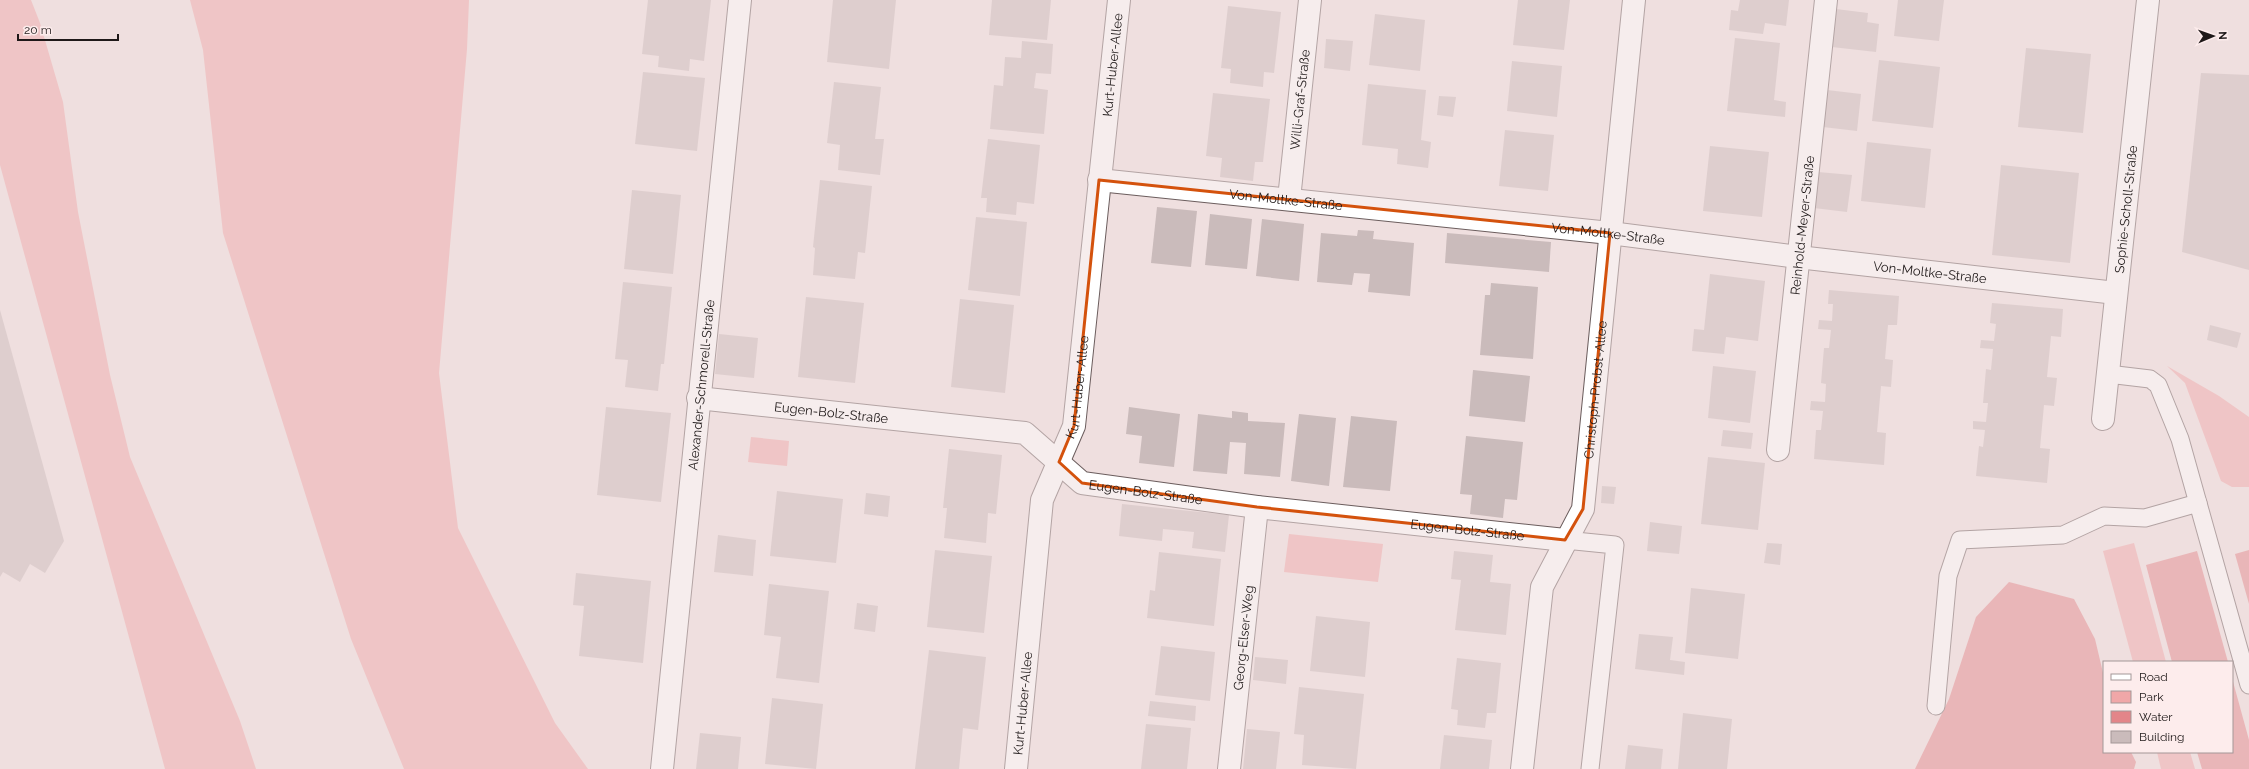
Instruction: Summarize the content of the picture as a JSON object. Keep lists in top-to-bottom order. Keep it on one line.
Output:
{"streets":{"street":["Kurt-Huber-Allee","Willi-Graf-Straße","Von-Moltke-Straße","Sophie-Scholl-Straße","Reinhold-Meyer-Straße","Alexander-Schmorell-Straße","Christoph-Probst-Allee","Eugen-Bolz-Straße","Georg-Elser-Weg"]},"crossings":[["Kurt-Huber-Allee","Von-Moltke-Straße"],["Kurt-Huber-Allee","Eugen-Bolz-Straße"],["Willi-Graf-Straße","Von-Moltke-Straße"],["Von-Moltke-Straße","Sophie-Scholl-Straße"],["Von-Moltke-Straße","Reinhold-Meyer-Straße"],["Von-Moltke-Straße","Christoph-Probst-Allee"],["Alexander-Schmorell-Straße","Eugen-Bolz-Straße"],["Christoph-Probst-Allee","Eugen-Bolz-Straße"],["Eugen-Bolz-Straße","Georg-Elser-Weg"]],"legend":["Road","Park","Water","Building"],"scale_bar":"20 m","north":"right"}
